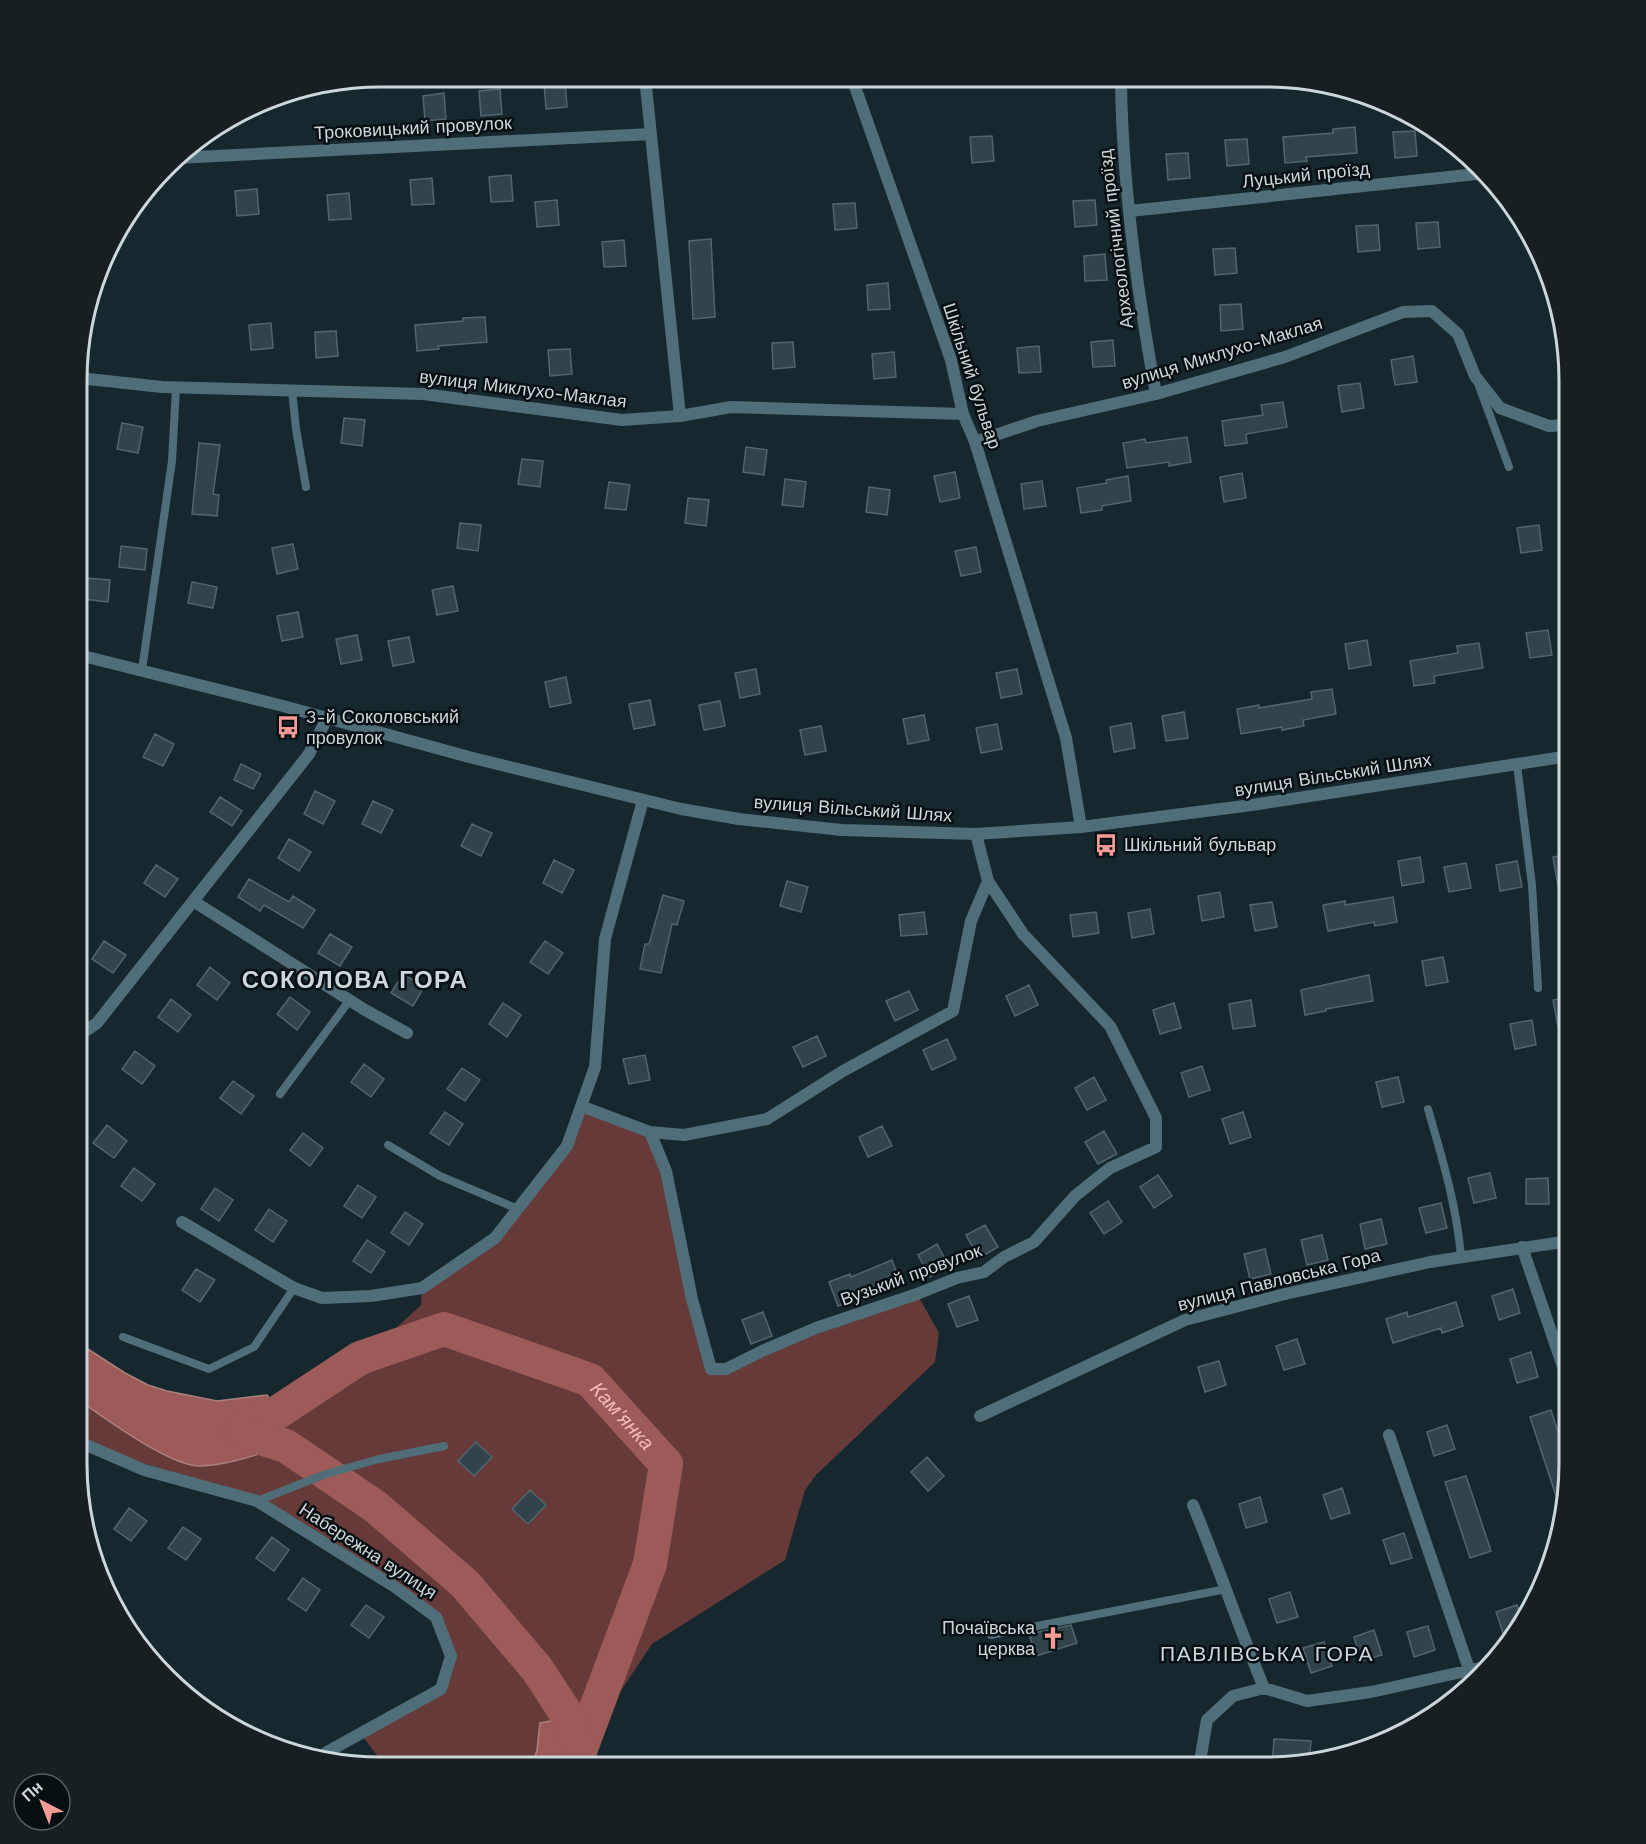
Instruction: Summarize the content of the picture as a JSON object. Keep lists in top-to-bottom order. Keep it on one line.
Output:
{"streets":{"street":["Троковицький провулок","Луцький проїзд","Археологічний проїзд","вулиця Миклухо-Маклая","Шкільний бульвар","вулиця Вільський Шлях","Вузький провулок","вулиця Павловська Гора","Набережна вулиця"]},"crossings":[["Луцький проїзд","Археологічний проїзд"],["Археологічний проїзд","вулиця Миклухо-Маклая"],["вулиця Миклухо-Маклая","Шкільний бульвар"],["Шкільний бульвар","вулиця Вільський Шлях"],["вулиця Вільський Шлях","Вузький провулок"]],"districts":["СОКОЛОВА ГОРА","ПАВЛІВСЬКА ГОРА"],"water":["Кам'янка"],"places":{"bus stop":["3-й Соколовський провулок","Шкільний бульвар"],"church":["Почаївська церква"]},"north":"top left"}
